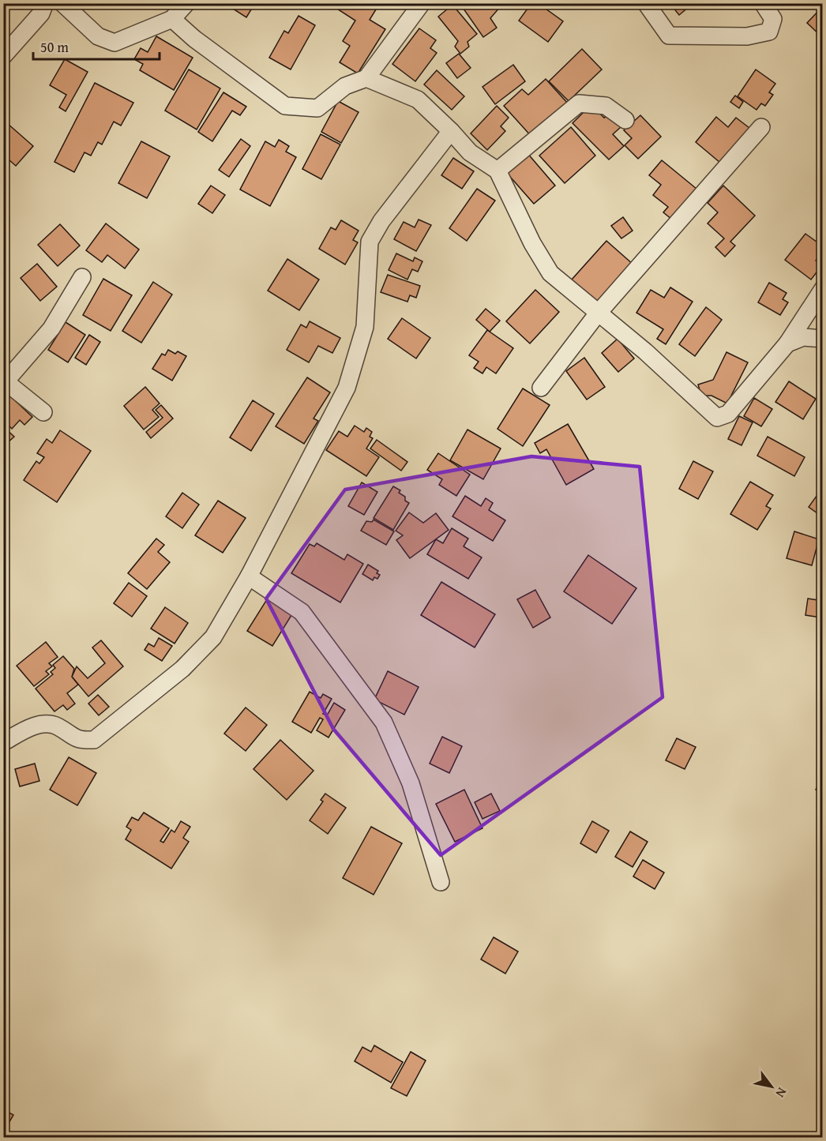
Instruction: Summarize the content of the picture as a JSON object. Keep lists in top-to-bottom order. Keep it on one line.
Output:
{"scale_bar":"50 m","north":"bottom right"}
